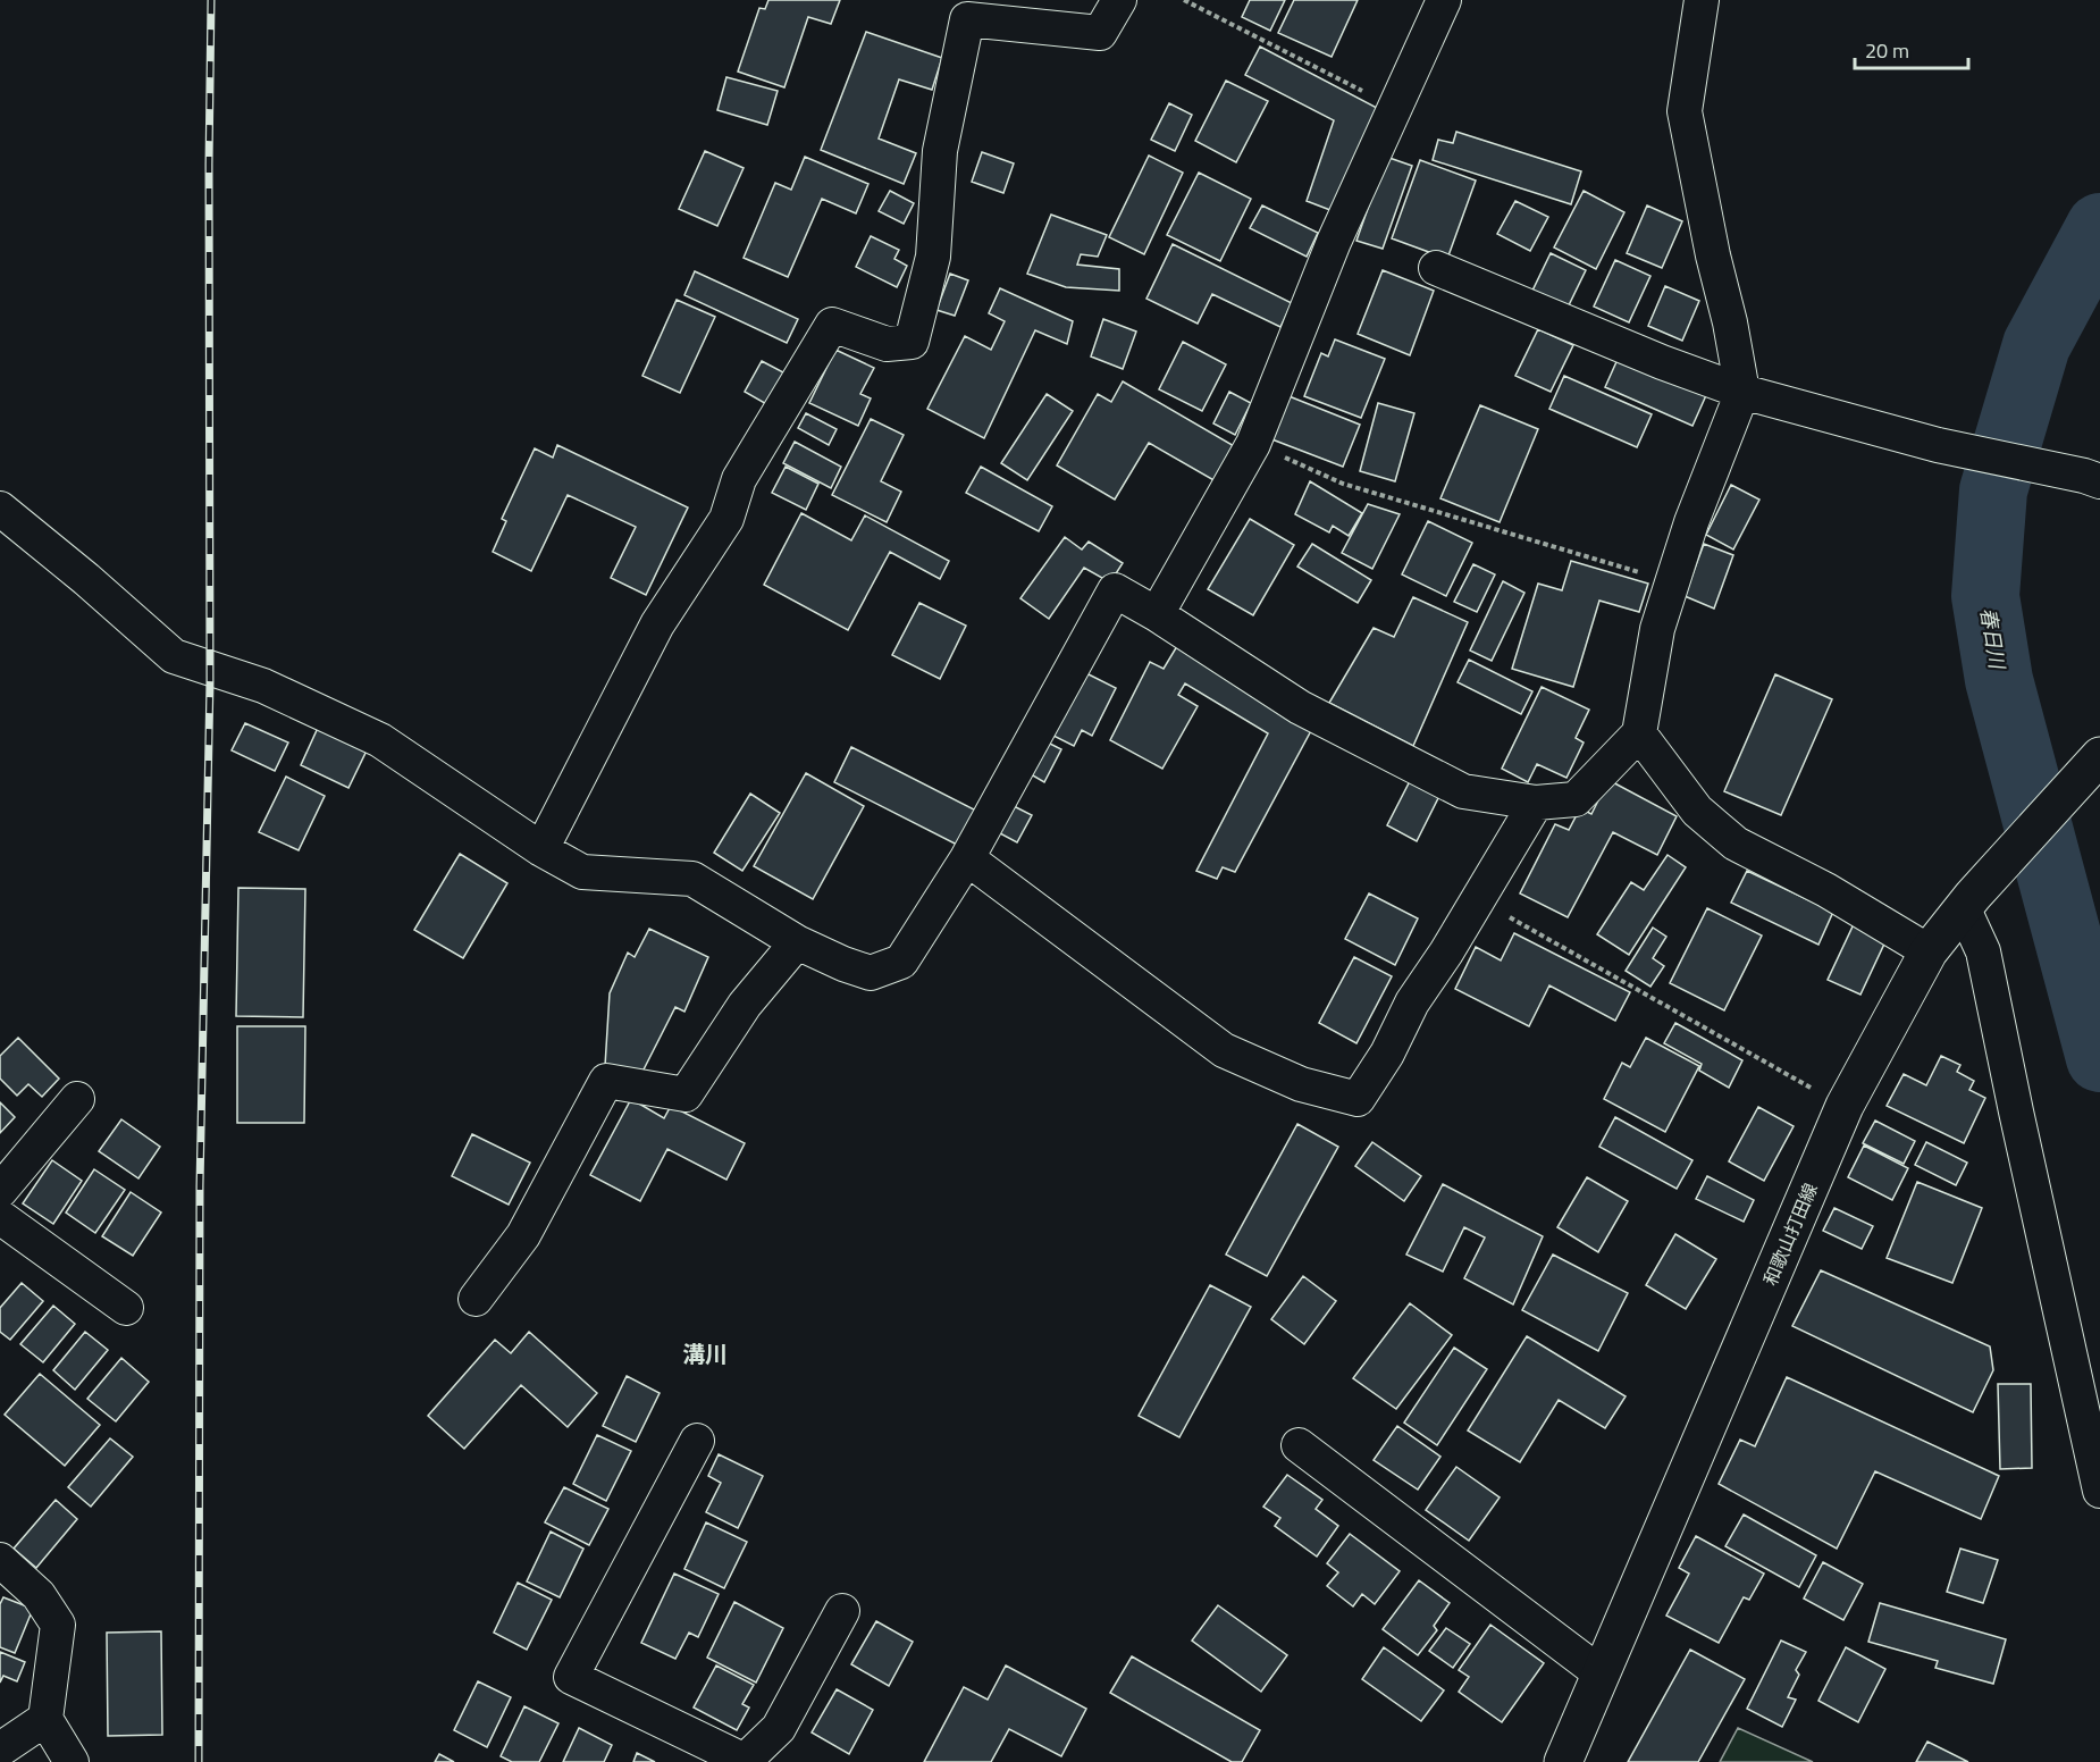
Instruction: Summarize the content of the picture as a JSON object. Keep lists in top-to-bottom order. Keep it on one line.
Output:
{"streets":{"main road":["和歌山打田線"]},"districts":["溝川"],"water":["春日川"],"scale_bar":"20 m"}
